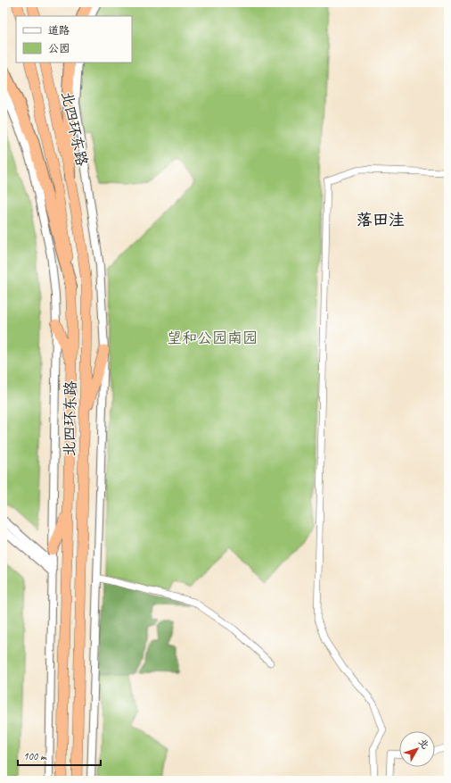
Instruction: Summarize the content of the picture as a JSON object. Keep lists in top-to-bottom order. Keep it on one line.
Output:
{"streets":{"highway":["北四环东路"]},"districts":["落田洼"],"parks":["望和公园南园"],"legend":["道路","公园"],"scale_bar":"100 m","north":"top right"}
